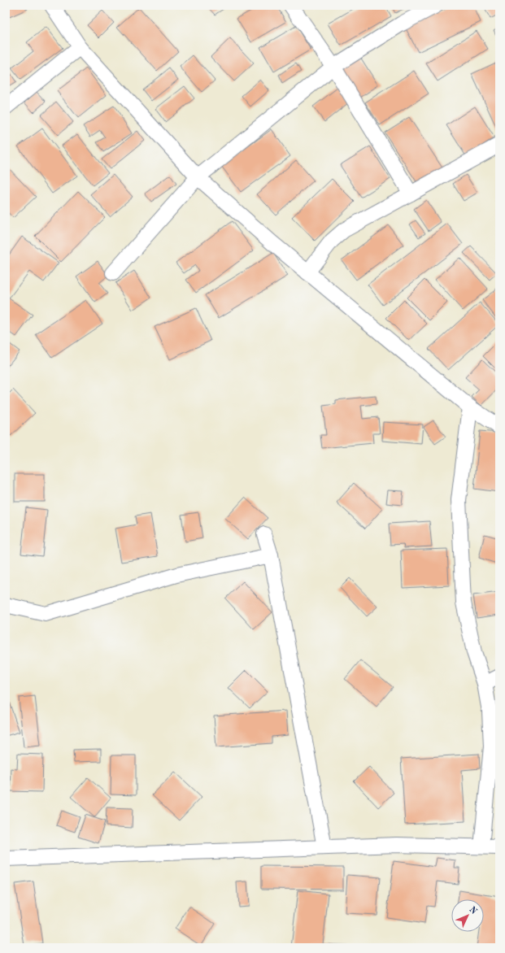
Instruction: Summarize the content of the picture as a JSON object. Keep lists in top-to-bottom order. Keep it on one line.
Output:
{"north":"top right"}
